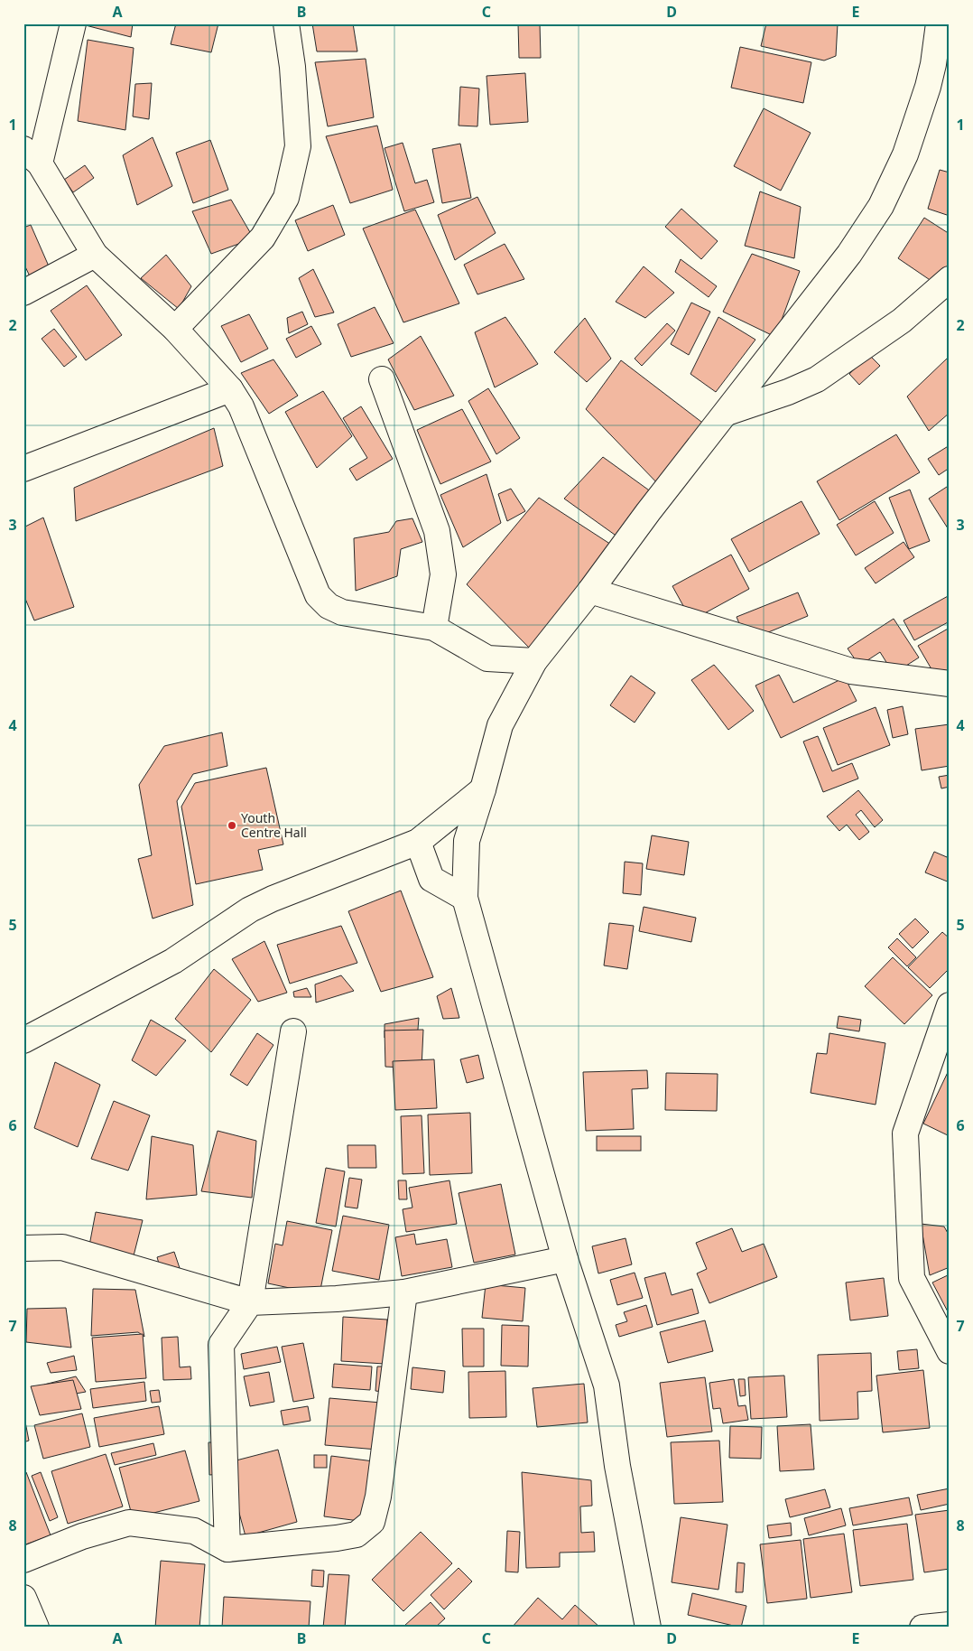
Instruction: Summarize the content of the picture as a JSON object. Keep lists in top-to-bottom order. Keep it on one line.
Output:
{"places":["Youth Centre Hall"],"grid":{"columns":["A","B","C","D","E"],"rows":["1","2","3","4","5","6","7","8"]}}
